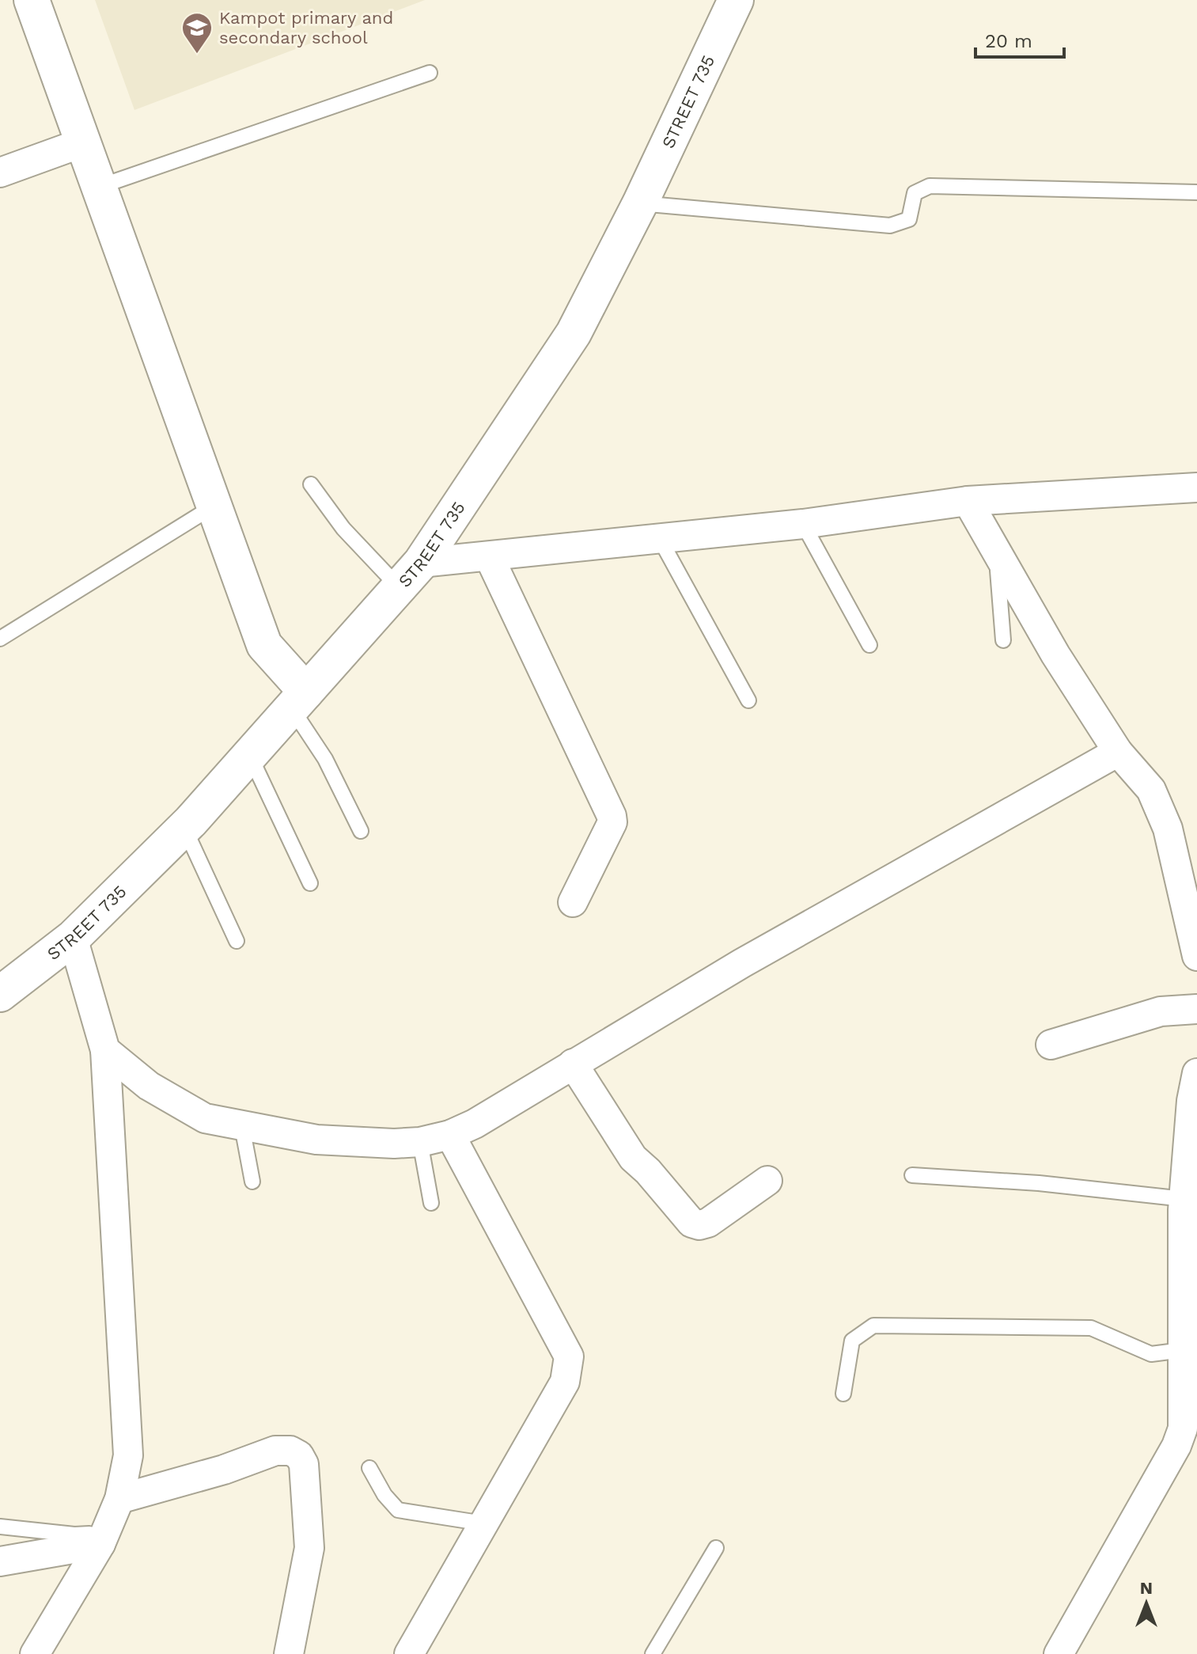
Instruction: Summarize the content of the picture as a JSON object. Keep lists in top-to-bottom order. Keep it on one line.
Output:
{"streets":{"street":["STREET 735"]},"places":{"school or university":["Kampot primary and secondary school"]},"scale_bar":"20 m","north":"top"}
